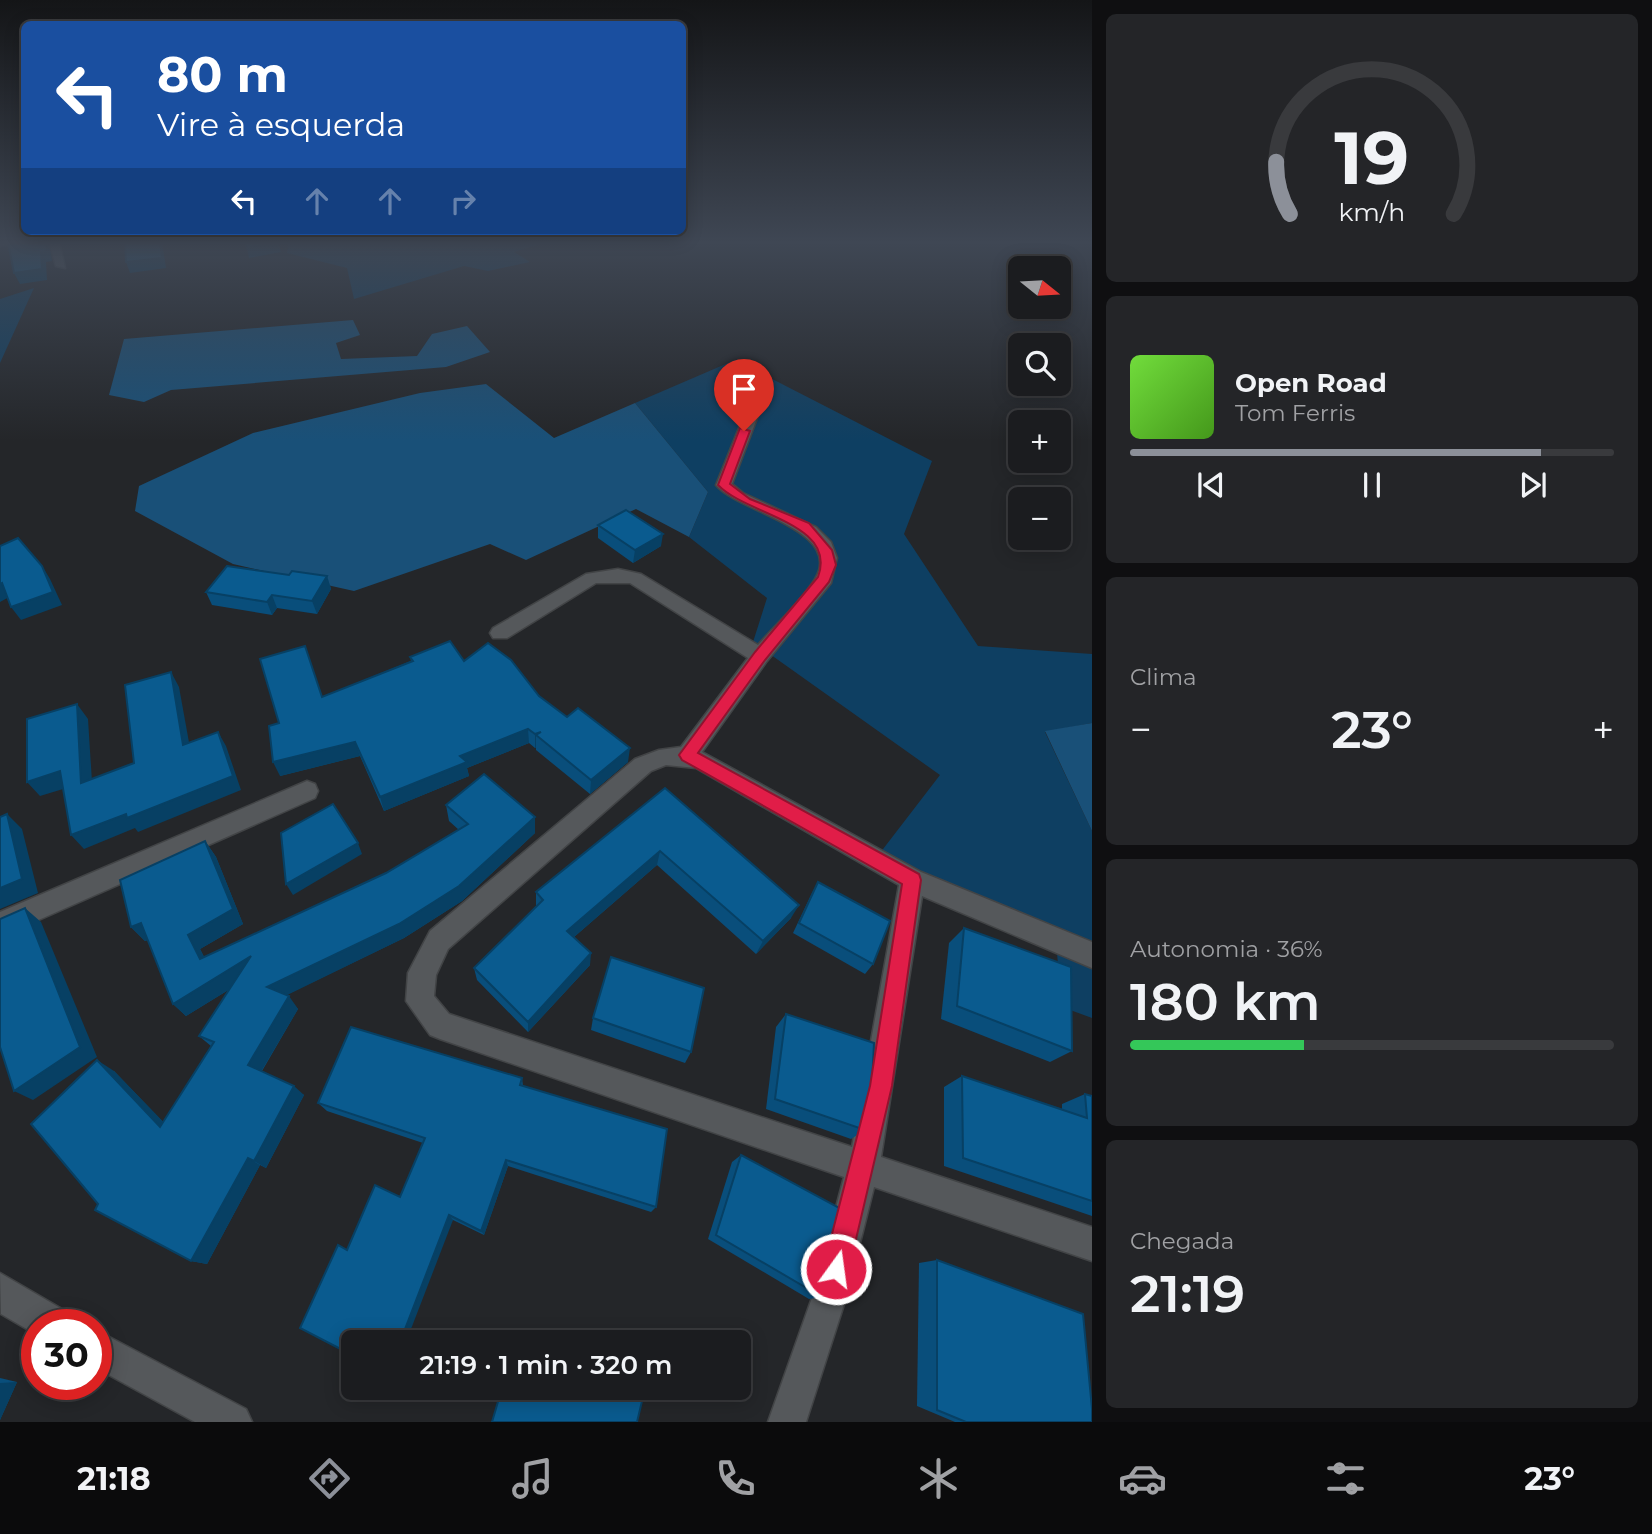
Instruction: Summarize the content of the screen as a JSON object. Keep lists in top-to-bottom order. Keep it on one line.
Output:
{"north":"right","page":{"turn":["80 m","Vire à esquerda"],"map_buttons":["+","−"],"song":["Open Road","Tom Ferris"],"tile":["Clima",["Autonomia · 36%","180 km"],["Chegada","21:19"]],"heat":["−","23°","+"],"limit":"30","trip":"21:19 · 1 min · 320 m","tabs":["21:18","23°"],"gauge":["19","km/h"]}}
